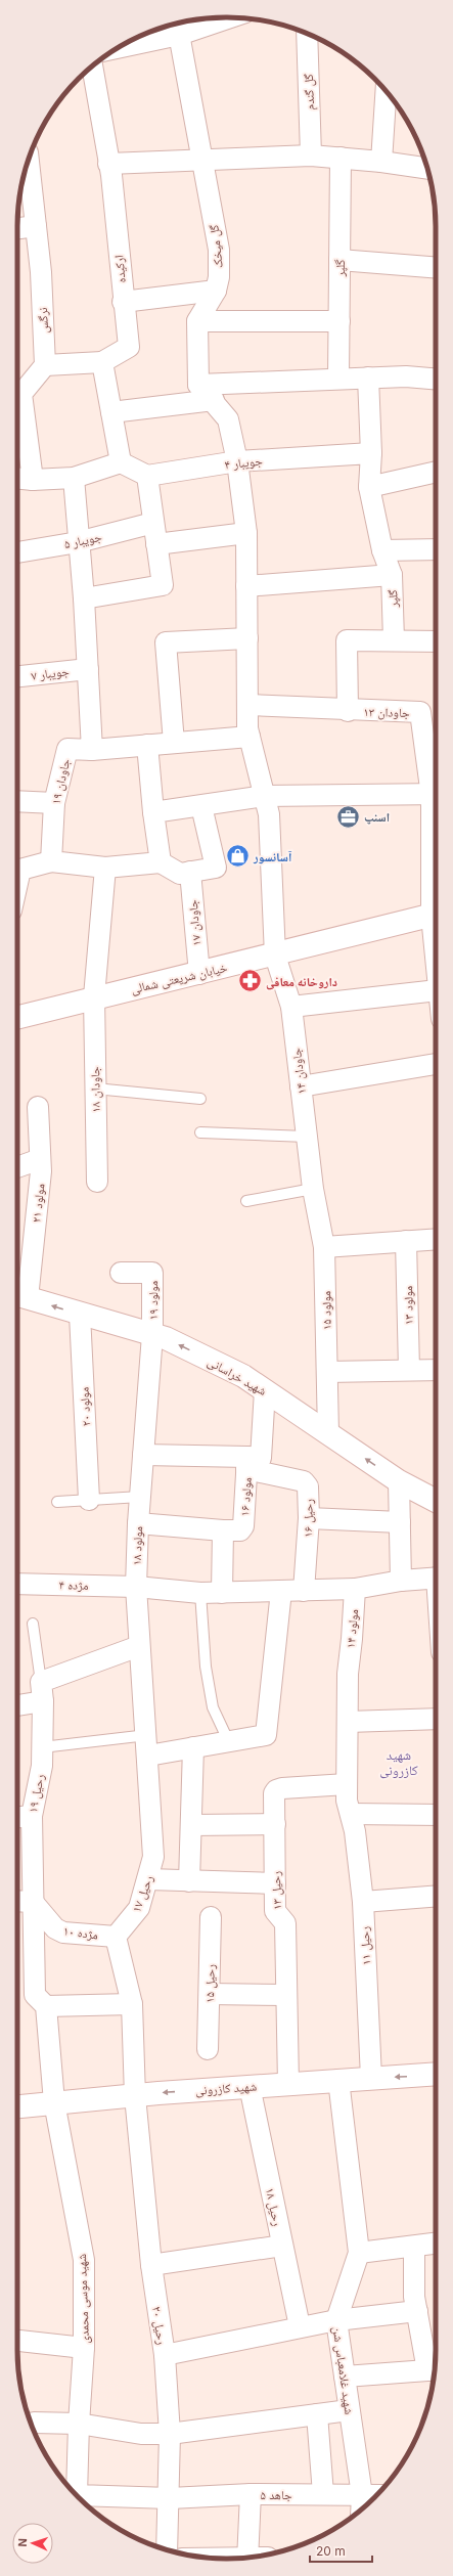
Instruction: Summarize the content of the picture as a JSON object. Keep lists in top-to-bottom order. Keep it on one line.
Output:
{"streets":{"street":["گل گندم","گل میخک","گلپر","ارکیده","نرگس","جویبار ۴","جویبار ۵","جویبار ۷","جاودان ۱۳","جاودان ۱۹","جاودان ۱۷","خیابان شریعتی شمالی","جاودان ۱۴","جاودان ۱۸","مولود ۲۱","مولود ۱۹","مولود ۱۳","مولود ۱۵","شهید خراسانی","مولود ۲۰","مولود ۱۶","رحیل ۱۶","مولود ۱۸","مژده ۴","مولود ۱۴","رحیل ۱۹","رحیل ۱۳","رحیل ۱۷","مژده ۱۰","رحیل ۱۱","رحیل ۱۵","شهید کازرونی","رحیل ۱۸","شهید موسی محمدی","رحیل ۲۰","شهید غلامعباس شن","جاهد ۵"]},"crossings":[["جاودان ۱۷","خیابان شریعتی شمالی"],["خیابان شریعتی شمالی","جاودان ۱۴"],["خیابان شریعتی شمالی","جاودان ۱۸"],["جاودان ۱۴","مولود ۱۵"],["مولود ۲۱","شهید خراسانی"],["مولود ۱۹","شهید خراسانی"],["مولود ۱۹","مولود ۱۸"],["مولود ۱۵","شهید خراسانی"],["شهید خراسانی","مولود ۲۰"],["شهید خراسانی","مولود ۱۸"],["مولود ۱۶","رحیل ۱۶"],["رحیل ۱۶","مژده ۴"],["مولود ۱۸","مژده ۴"],["مولود ۱۸","رحیل ۱۷"],["مژده ۴","مولود ۱۴"],["مولود ۱۴","رحیل ۱۳"],["مولود ۱۴","رحیل ۱۱"],["رحیل ۱۹","مژده ۱۰"],["رحیل ۱۳","شهید کازرونی"],["رحیل ۱۷","مژده ۱۰"],["رحیل ۱۱","شهید کازرونی"],["شهید کازرونی","رحیل ۱۸"],["شهید کازرونی","شهید موسی محمدی"],["شهید کازرونی","رحیل ۲۰"],["شهید کازرونی","شهید غلامعباس شن"],["شهید موسی محمدی","رحیل ۲۰"],["شهید موسی محمدی","جاهد ۵"],["رحیل ۲۰","جاهد ۵"],["شهید غلامعباس شن","جاهد ۵"]],"districts":["شهید کازرونی"],"places":{"office":["اسنپ"],"shop":["آسانسور"],"pharmacy":["داروخانه معافی"]},"scale_bar":"20 m","north":"left"}
